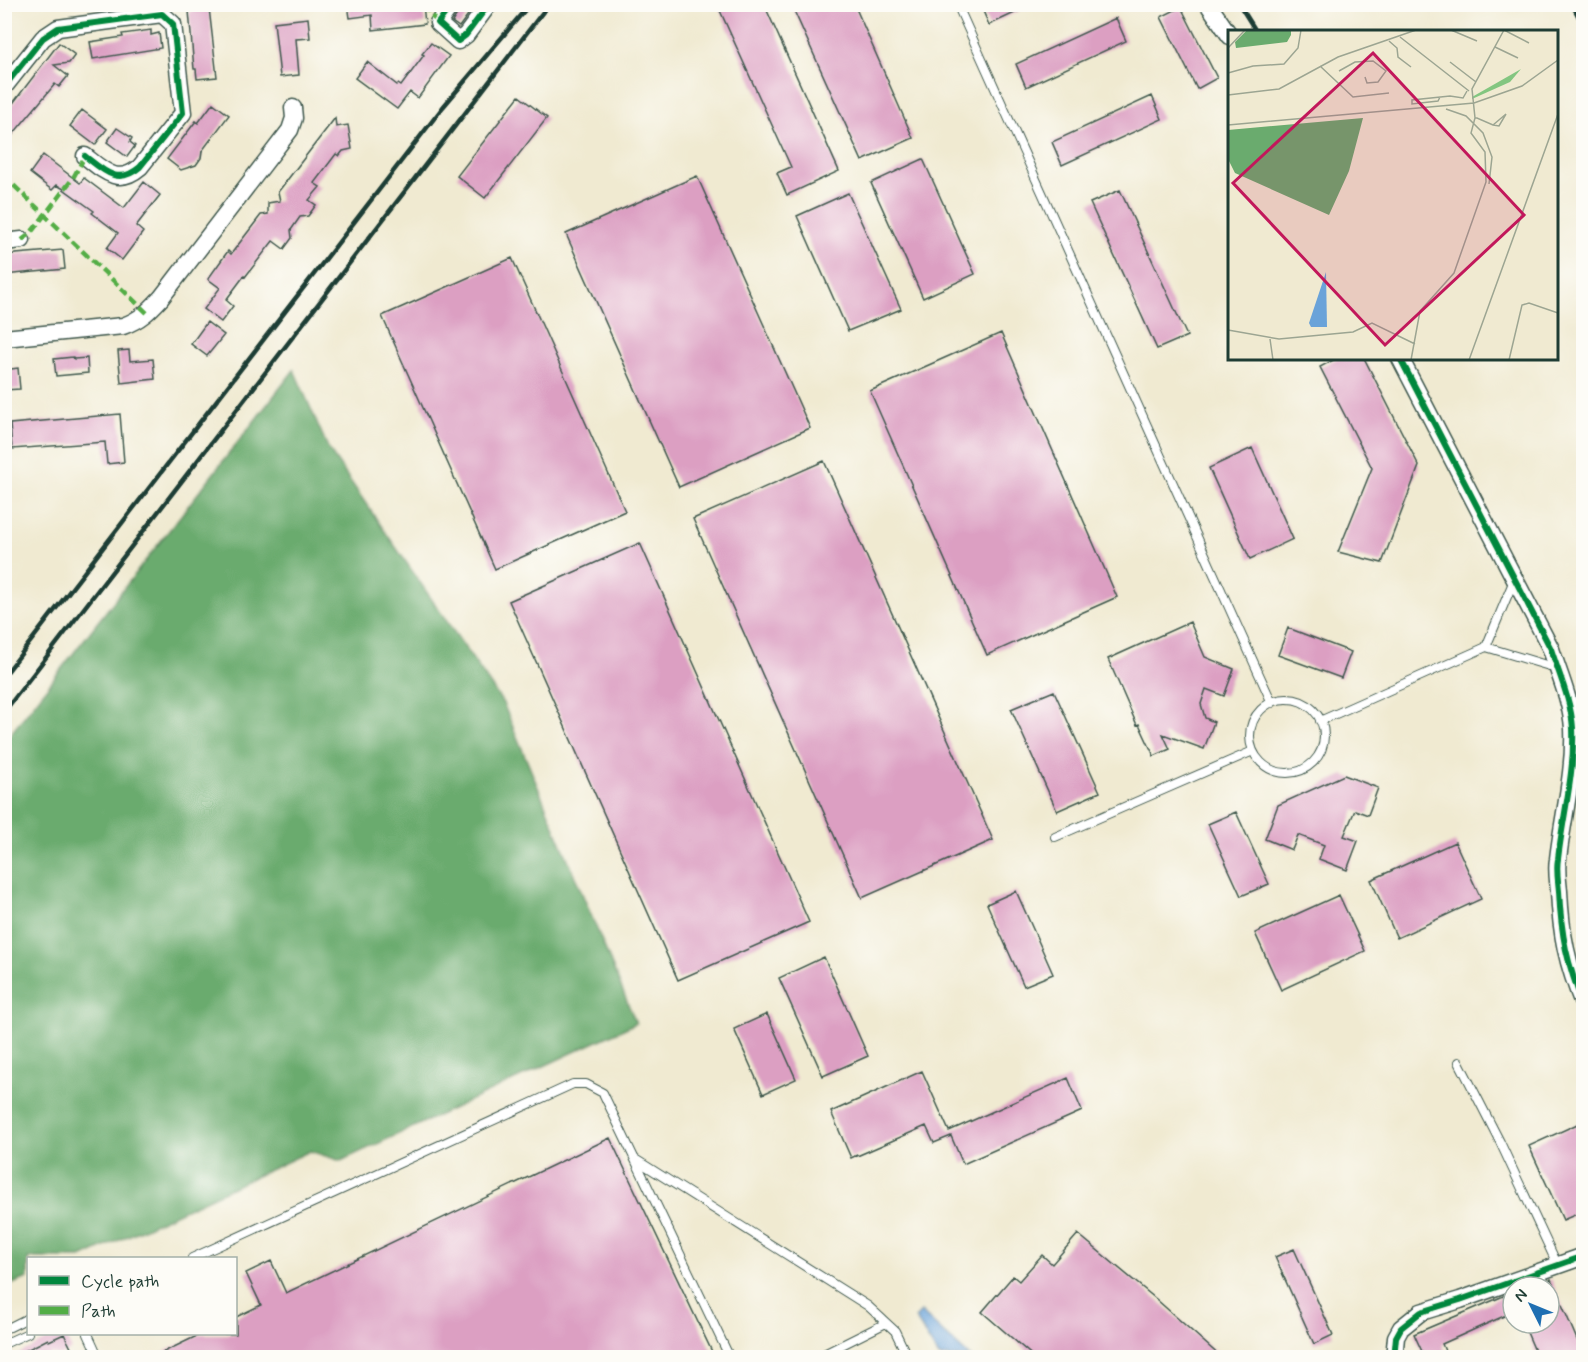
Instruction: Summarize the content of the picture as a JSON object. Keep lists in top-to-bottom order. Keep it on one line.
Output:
{"legend":["Cycle path","Path"],"north":"top left"}
